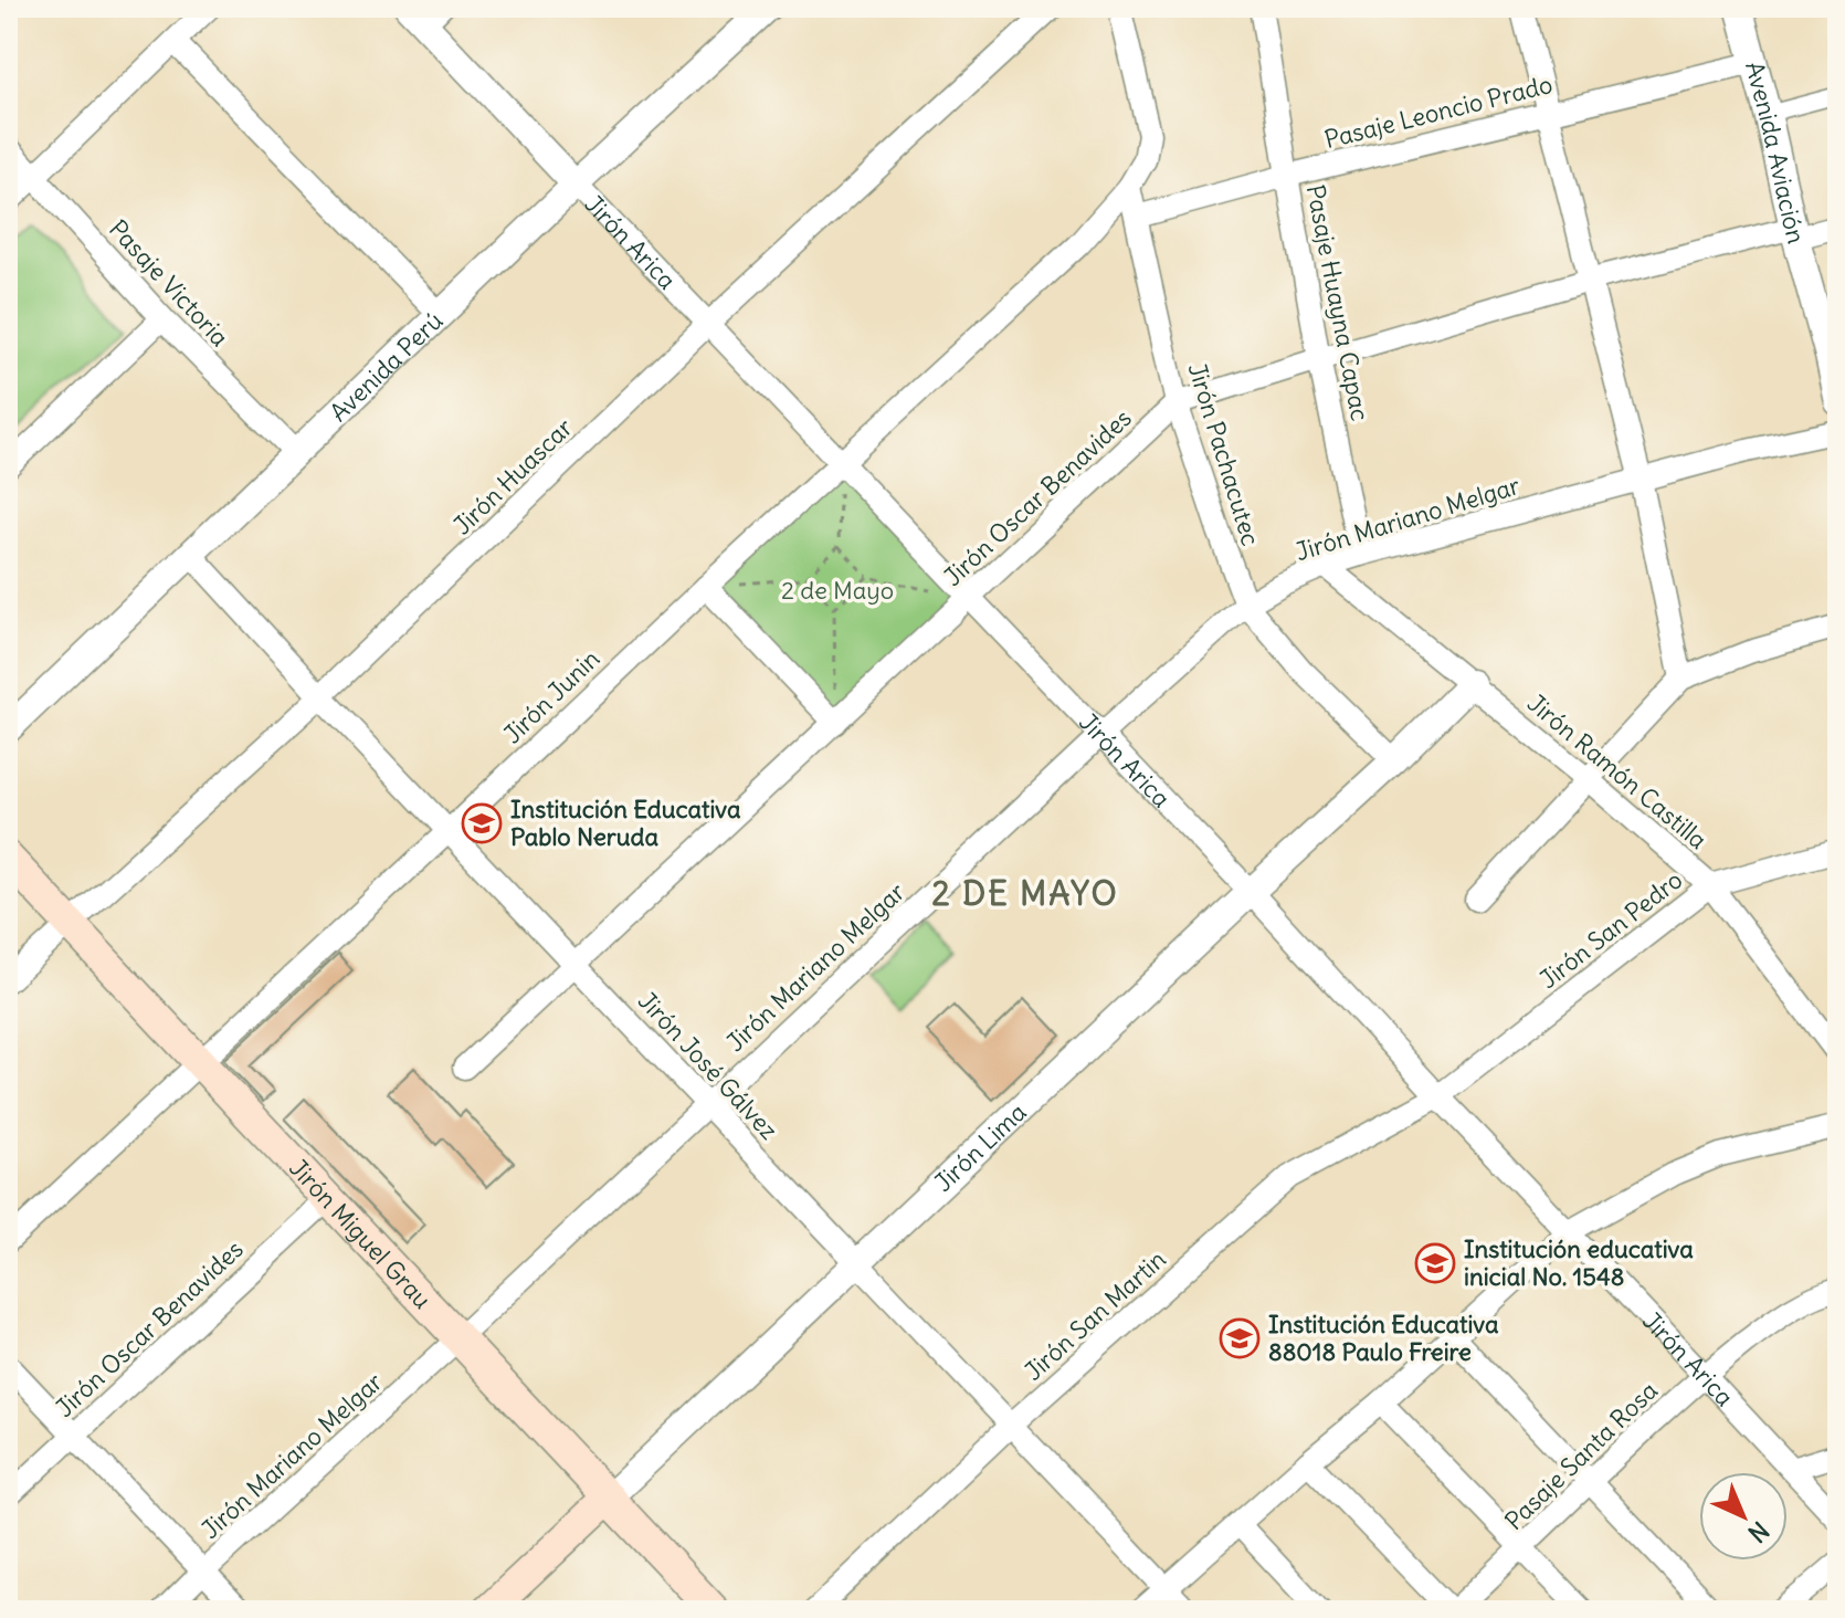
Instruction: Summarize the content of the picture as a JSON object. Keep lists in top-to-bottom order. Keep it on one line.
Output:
{"streets":{"main road":["Jirón Lima","Jirón Miguel Grau"],"street":["Pasaje Leoncio Prado","Avenida Aviación","Jirón Arica","Pasaje Victoria","Pasaje Huayna Capac","Avenida Perú","Jirón Pachacutec","Jirón Huascar","Jirón Oscar Benavides","Jirón Mariano Melgar","Jirón Junin","Jirón Ramón Castilla","Jirón San Pedro","Jirón José Gálvez","Jirón San Martin","Pasaje Santa Rosa"]},"crossings":[["Pasaje Leoncio Prado","Avenida Aviación"],["Pasaje Leoncio Prado","Pasaje Huayna Capac"],["Pasaje Leoncio Prado","Jirón Pachacutec"],["Avenida Aviación","Jirón Oscar Benavides"],["Jirón Arica","Avenida Perú"],["Jirón Arica","Jirón Huascar"],["Jirón Arica","Jirón Oscar Benavides"],["Jirón Arica","Jirón Mariano Melgar"],["Jirón Arica","Jirón Junin"],["Jirón Arica","Jirón San Pedro"],["Jirón Arica","Jirón Lima"],["Jirón Arica","Jirón San Martin"],["Jirón Arica","Pasaje Santa Rosa"],["Pasaje Victoria","Avenida Perú"],["Pasaje Huayna Capac","Jirón Oscar Benavides"],["Pasaje Huayna Capac","Jirón Mariano Melgar"],["Avenida Perú","Jirón José Gálvez"],["Jirón Pachacutec","Jirón Oscar Benavides"],["Jirón Pachacutec","Jirón Mariano Melgar"],["Jirón Pachacutec","Jirón Junin"],["Jirón Pachacutec","Jirón Lima"],["Jirón Huascar","Jirón José Gálvez"],["Jirón Huascar","Jirón Miguel Grau"],["Jirón Oscar Benavides","Jirón José Gálvez"],["Jirón Oscar Benavides","Jirón Miguel Grau"],["Jirón Mariano Melgar","Jirón Ramón Castilla"],["Jirón Mariano Melgar","Jirón José Gálvez"],["Jirón Mariano Melgar","Jirón Miguel Grau"],["Jirón Junin","Jirón José Gálvez"],["Jirón Junin","Jirón Miguel Grau"],["Jirón Ramón Castilla","Jirón San Pedro"],["Jirón Ramón Castilla","Jirón Lima"],["Jirón San Pedro","Jirón San Martin"],["Jirón José Gálvez","Jirón Lima"],["Jirón José Gálvez","Jirón San Martin"],["Jirón Lima","Jirón Miguel Grau"]],"districts":["2 DE MAYO"],"parks":["2 de Mayo"],"places":{"school or university":["Institución Educativa Pablo Neruda","Institución educativa inicial No. 1548","Institución Educativa 88018 Paulo Freire"]},"north":"bottom right"}
